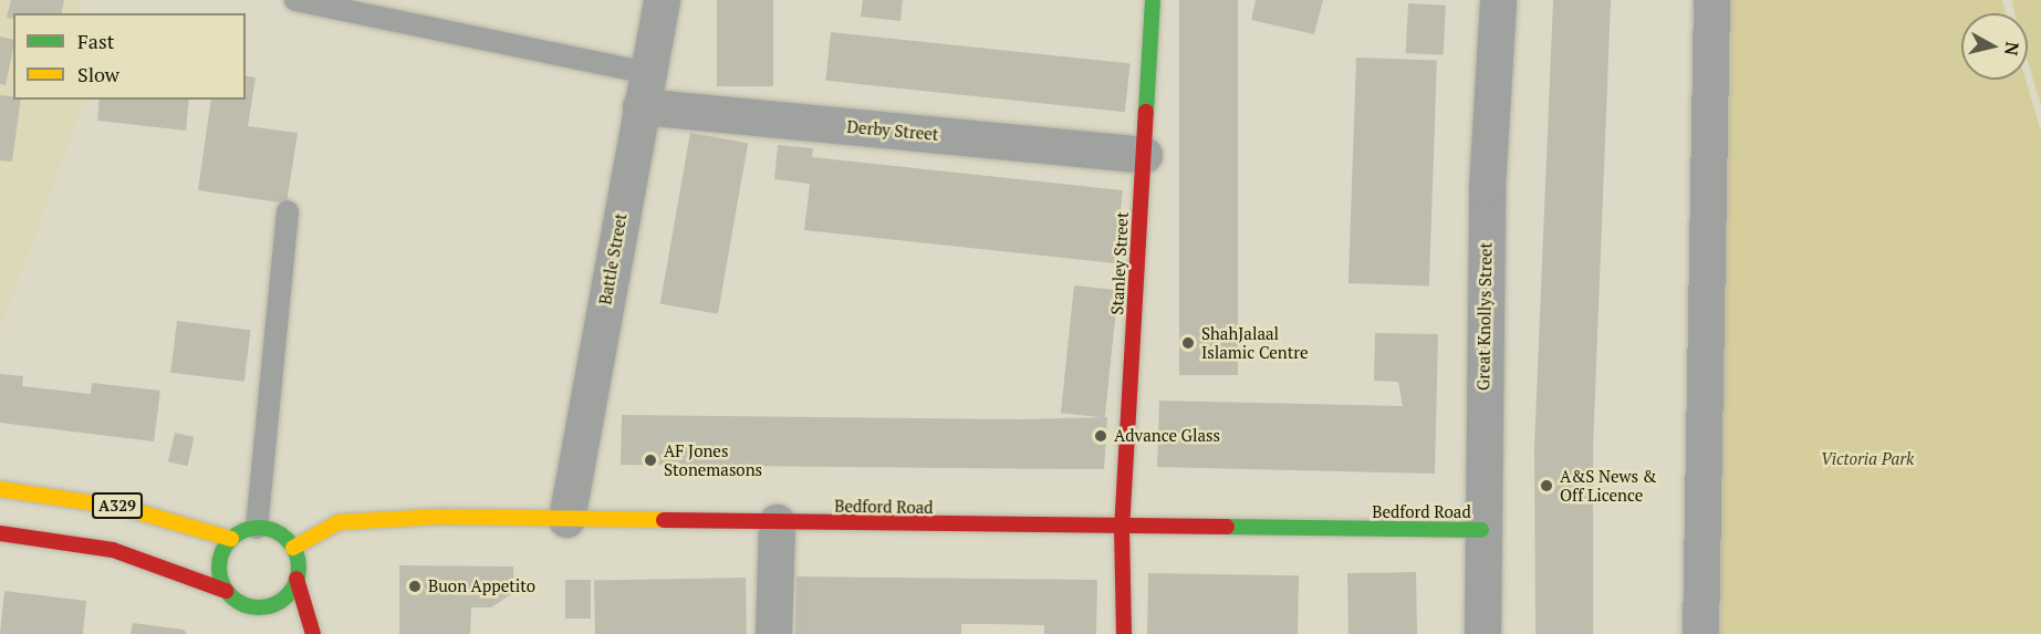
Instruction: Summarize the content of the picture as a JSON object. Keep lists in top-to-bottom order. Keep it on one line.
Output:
{"streets":{"street":["Derby Street","Battle Street","Stanley Street","Great Knollys Street","A329","Bedford Road"]},"crossings":[["Derby Street","Battle Street"],["Derby Street","Stanley Street"],["Battle Street","Bedford Road"],["Stanley Street","Bedford Road"],["Great Knollys Street","Bedford Road"],["A329","Bedford Road"]],"parks":["Victoria Park"],"places":["ShahJalaal Islamic Centre","Advance Glass","AF Jones Stonemasons","A&S News & Off Licence","Buon Appetito"],"legend":["Fast","Slow"],"north":"right"}
